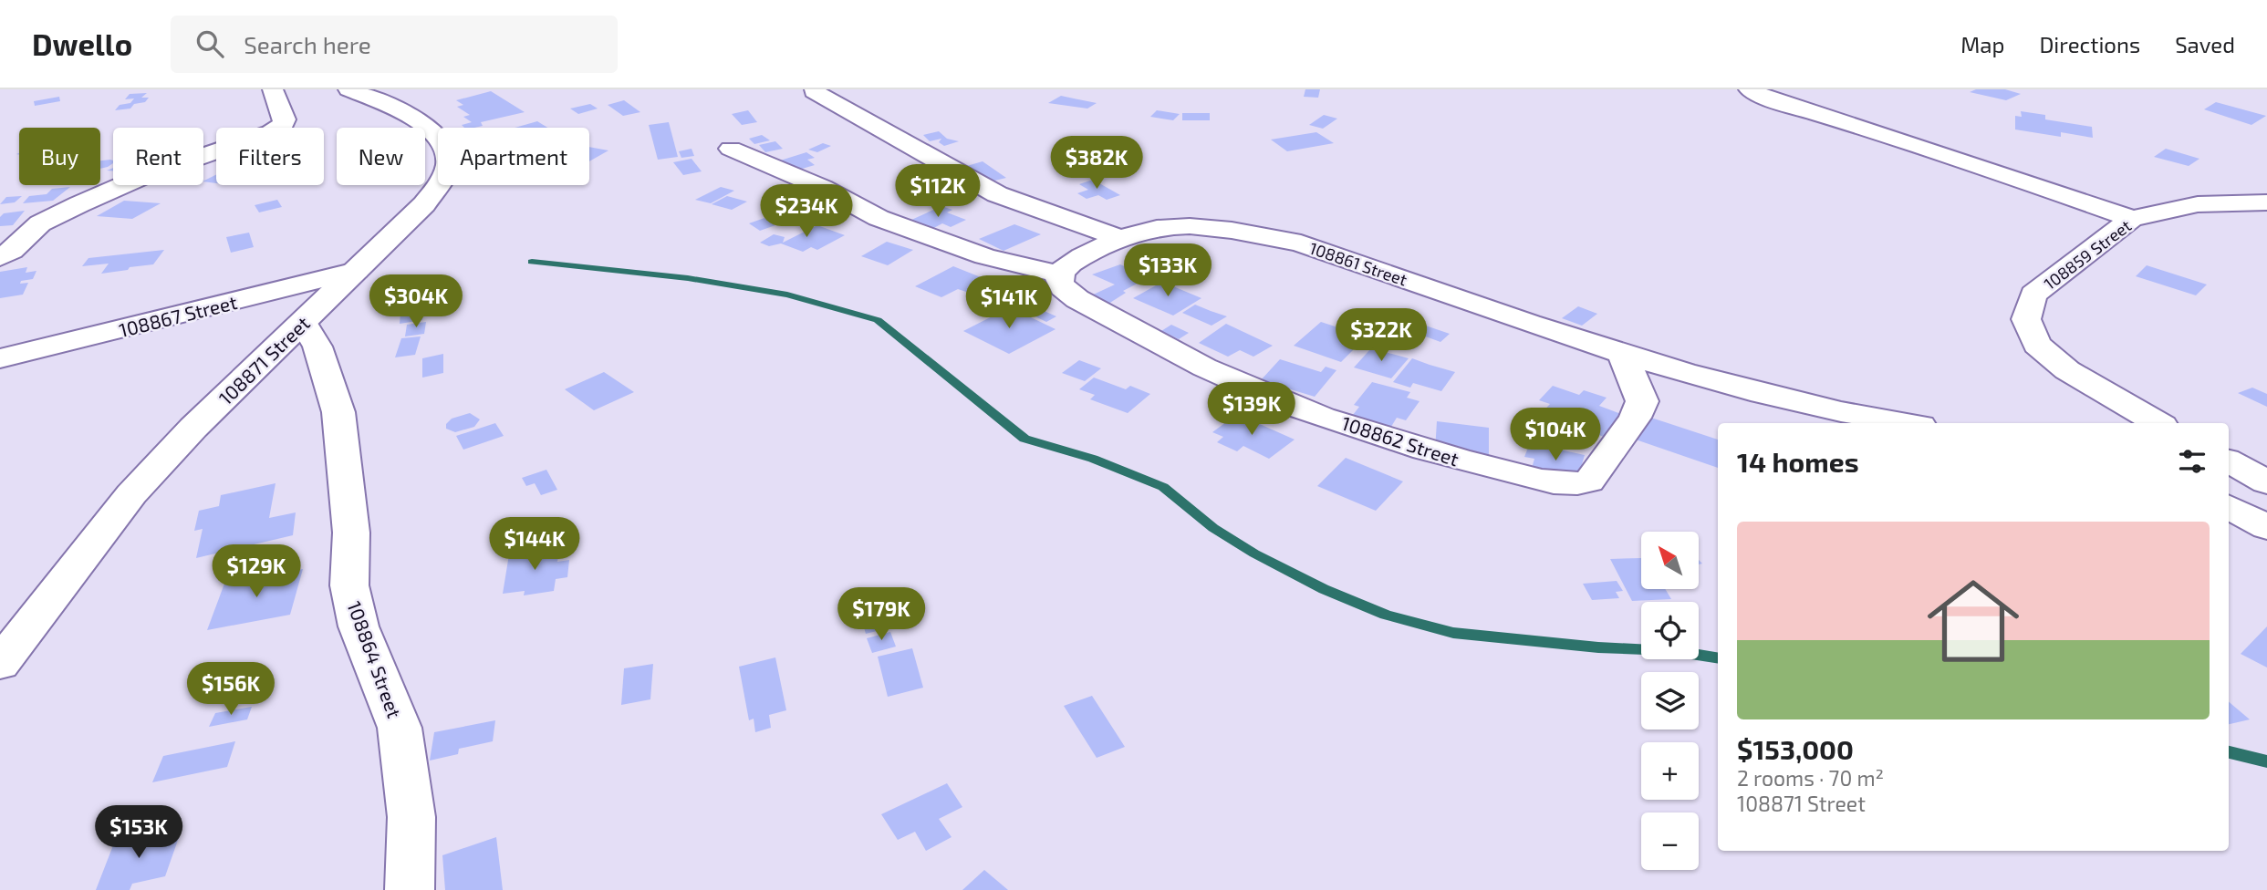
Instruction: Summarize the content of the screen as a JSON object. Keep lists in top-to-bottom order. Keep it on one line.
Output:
{"streets":{"street":["108859 Street","108861 Street","108867 Street","108871 Street","108862 Street","108864 Street"]},"crossings":[["108861 Street","108862 Street"],["108867 Street","108871 Street"],["108871 Street","108864 Street"]],"north":"top left","page":{"header":"Dwello","search":"Search here","nav":["Map","Directions","Saved"],"chip":["Buy","Rent","Filters","New","Apartment"],"price":["$382K","$112K","$234K","$133K","$304K","$141K","$322K","$139K","$104K","$144K","$129K","$179K","$156K","$153K"],"heading":"14 homes","list":[{"name":"$153,000","note":"2 rooms · 70 m² · 108871 Street"}],"map_buttons":["+","−"]}}
